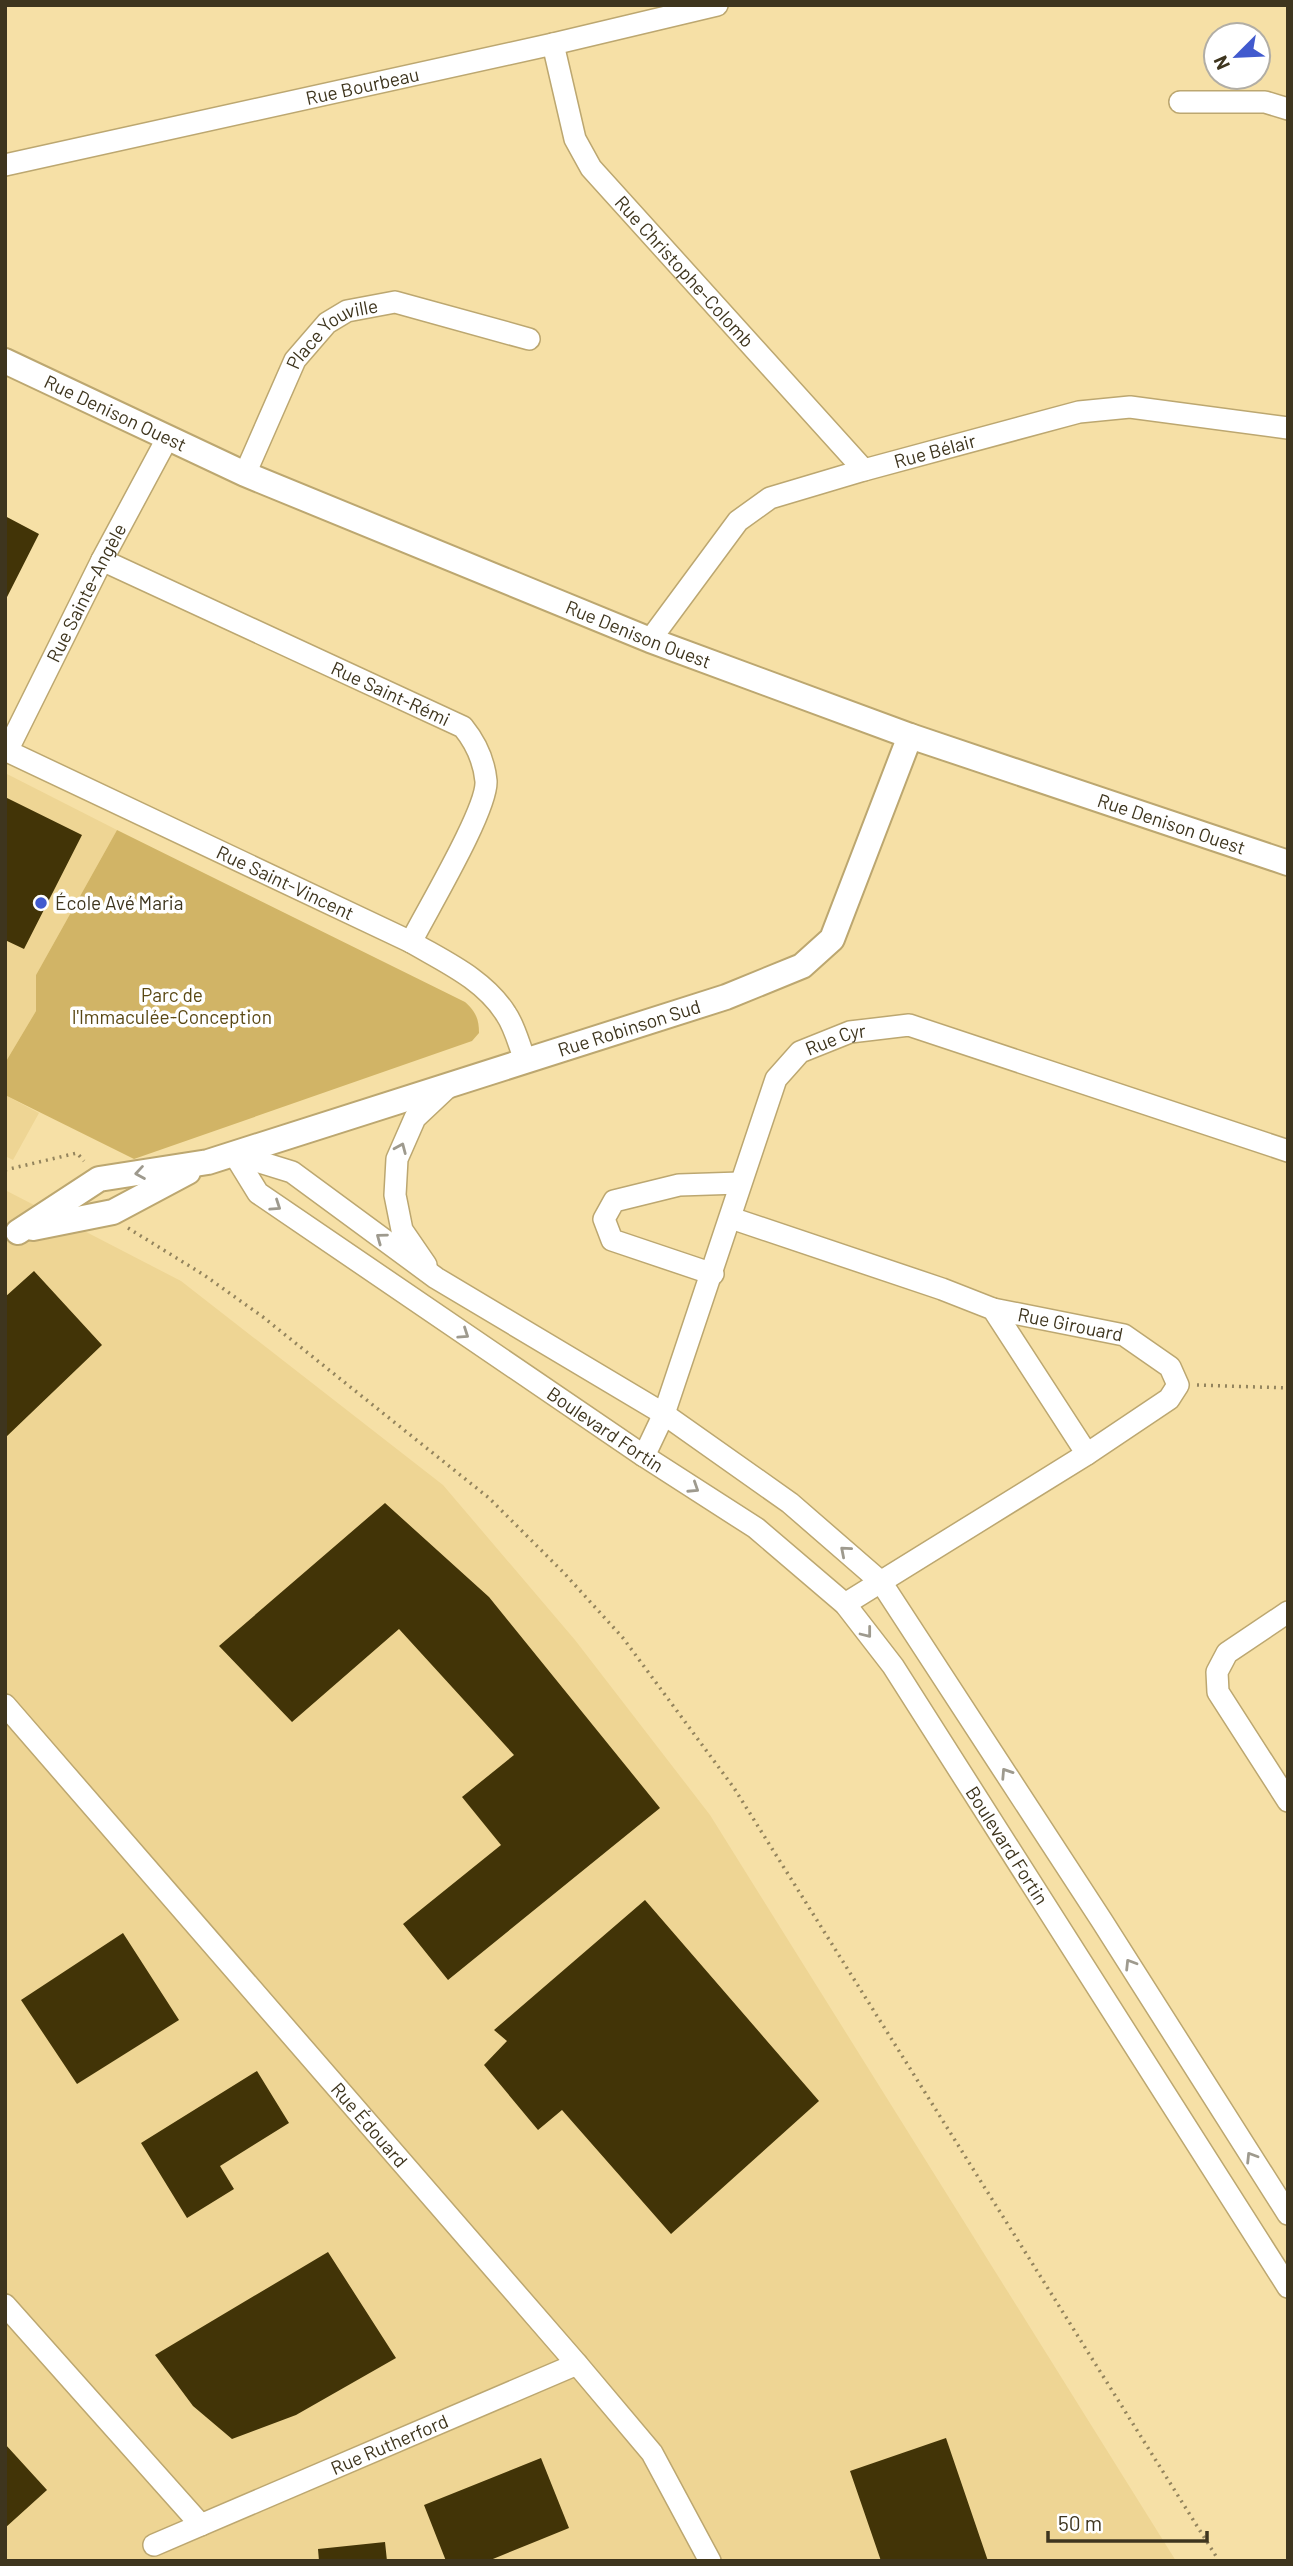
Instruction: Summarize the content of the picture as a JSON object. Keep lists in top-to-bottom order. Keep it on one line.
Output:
{"streets":{"street":["Rue Bourbeau","Rue Christophe-Colomb","Place Youville","Rue Denison Ouest","Rue Bélair","Rue Sainte-Angèle","Rue Saint-Rémi","Rue Saint-Vincent","Rue Robinson Sud","Rue Cyr","Rue Girouard","Boulevard Fortin","Rue Édouard","Rue Rutherford"]},"crossings":[["Rue Bourbeau","Rue Christophe-Colomb"],["Rue Christophe-Colomb","Rue Bélair"],["Place Youville","Rue Denison Ouest"],["Rue Denison Ouest","Rue Bélair"],["Rue Denison Ouest","Rue Sainte-Angèle"],["Rue Denison Ouest","Rue Robinson Sud"],["Rue Sainte-Angèle","Rue Saint-Rémi"],["Rue Sainte-Angèle","Rue Saint-Vincent"],["Rue Saint-Rémi","Rue Saint-Vincent"],["Rue Saint-Vincent","Rue Robinson Sud"],["Rue Robinson Sud","Boulevard Fortin"],["Rue Cyr","Rue Girouard"],["Rue Cyr","Boulevard Fortin"],["Rue Édouard","Rue Rutherford"]],"parks":["Parc de l'Immaculée-Conception"],"places":["École Avé Maria"],"scale_bar":"50 m","north":"bottom left"}
